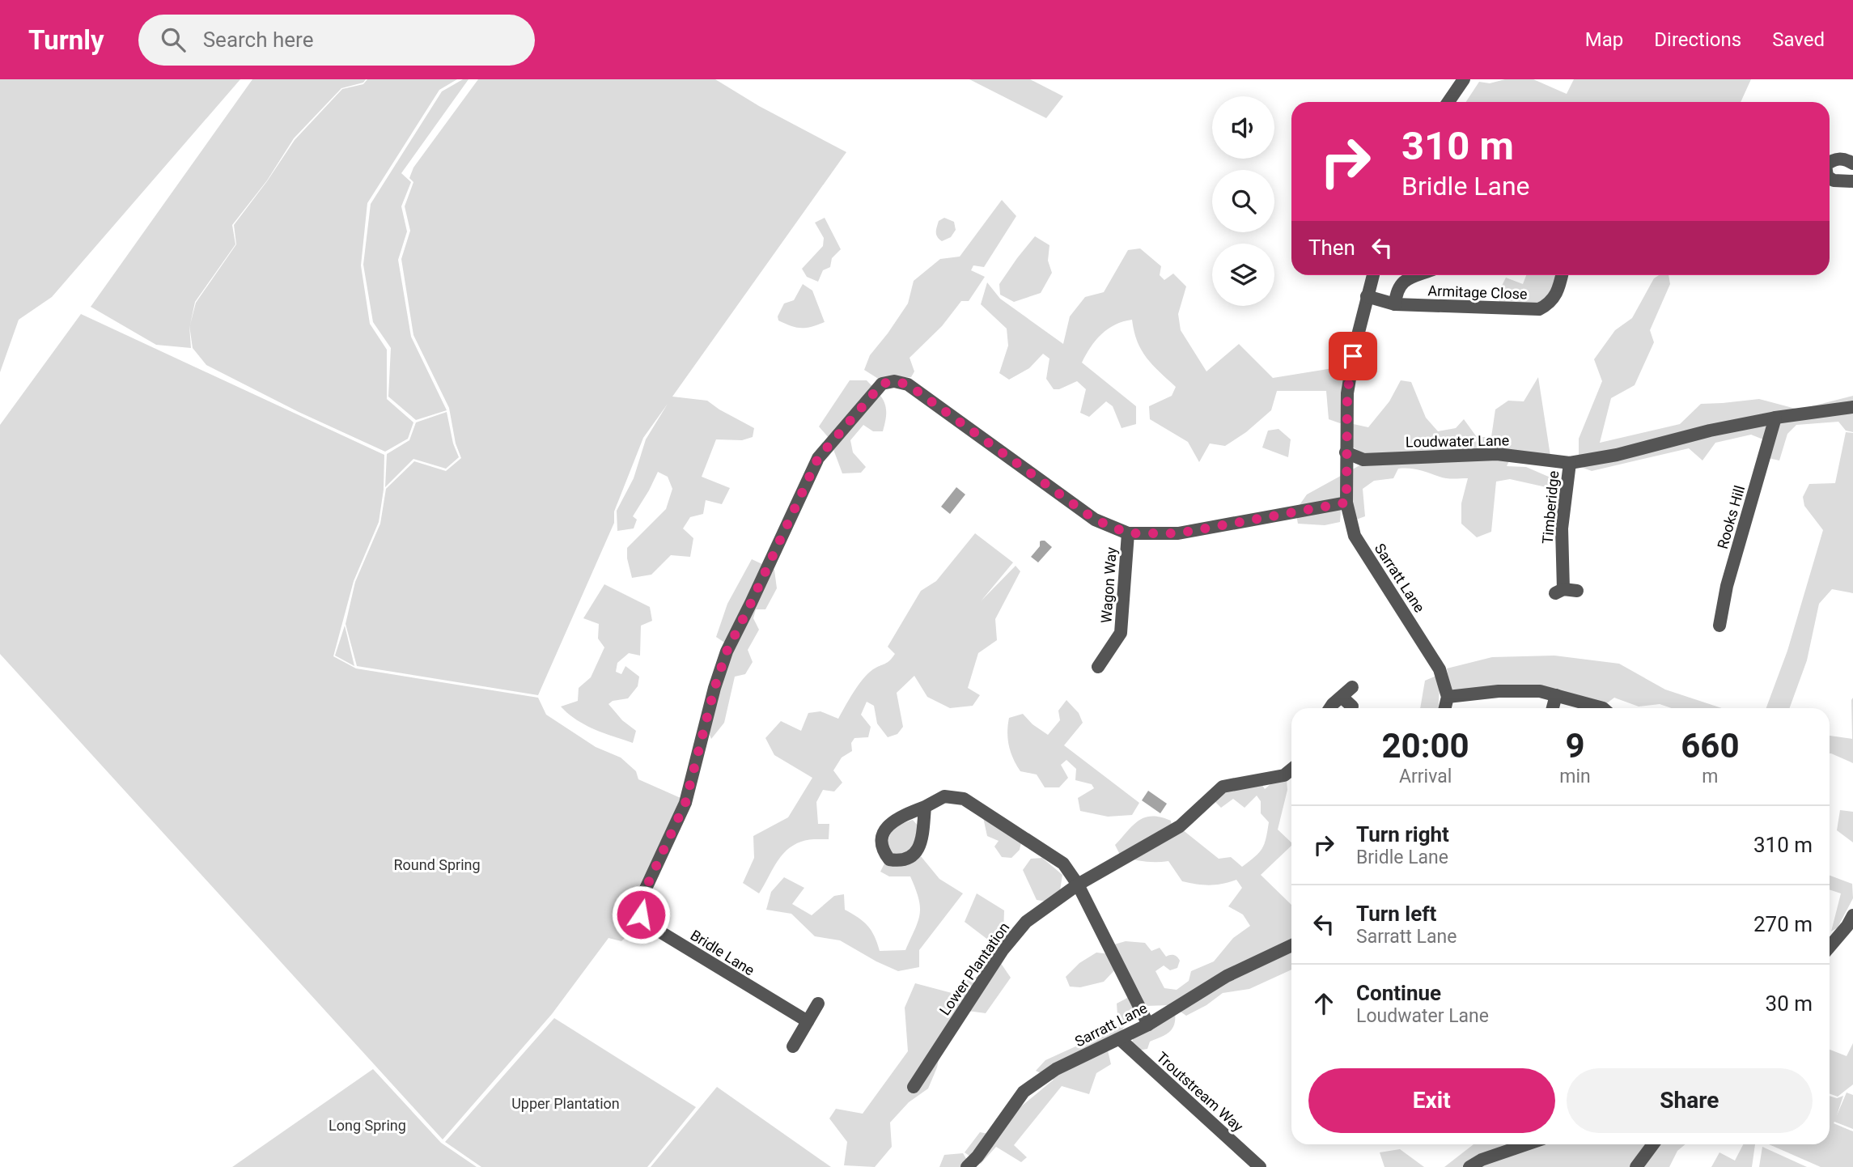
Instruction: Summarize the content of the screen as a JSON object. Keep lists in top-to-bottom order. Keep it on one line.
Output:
{"streets":{"street":["Armitage Close","Loudwater Lane","Timberidge","Rooks Hill","Sarratt Lane","Wagon Way","Bridle Lane","Lower Plantation","Troutstream Way"]},"crossings":[["Loudwater Lane","Timberidge"],["Loudwater Lane","Rooks Hill"],["Loudwater Lane","Sarratt Lane"],["Sarratt Lane","Bridle Lane"],["Sarratt Lane","Troutstream Way"],["Wagon Way","Bridle Lane"]],"parks":["Round Spring","Upper Plantation","Long Spring"],"page":{"header":"Turnly","search":"Search here","nav":["Map","Directions","Saved"],"turn":["310 m","Bridle Lane"],"then":"Then","eta":["20:00","Arrival","9","min","660","m"],"list":[{"name":"Turn right","note":"Bridle Lane","value":"310 m"},{"name":"Turn left","note":"Sarratt Lane","value":"270 m"},{"name":"Continue","note":"Loudwater Lane","value":"30 m"}],"buttons":["Exit","Share"]}}
